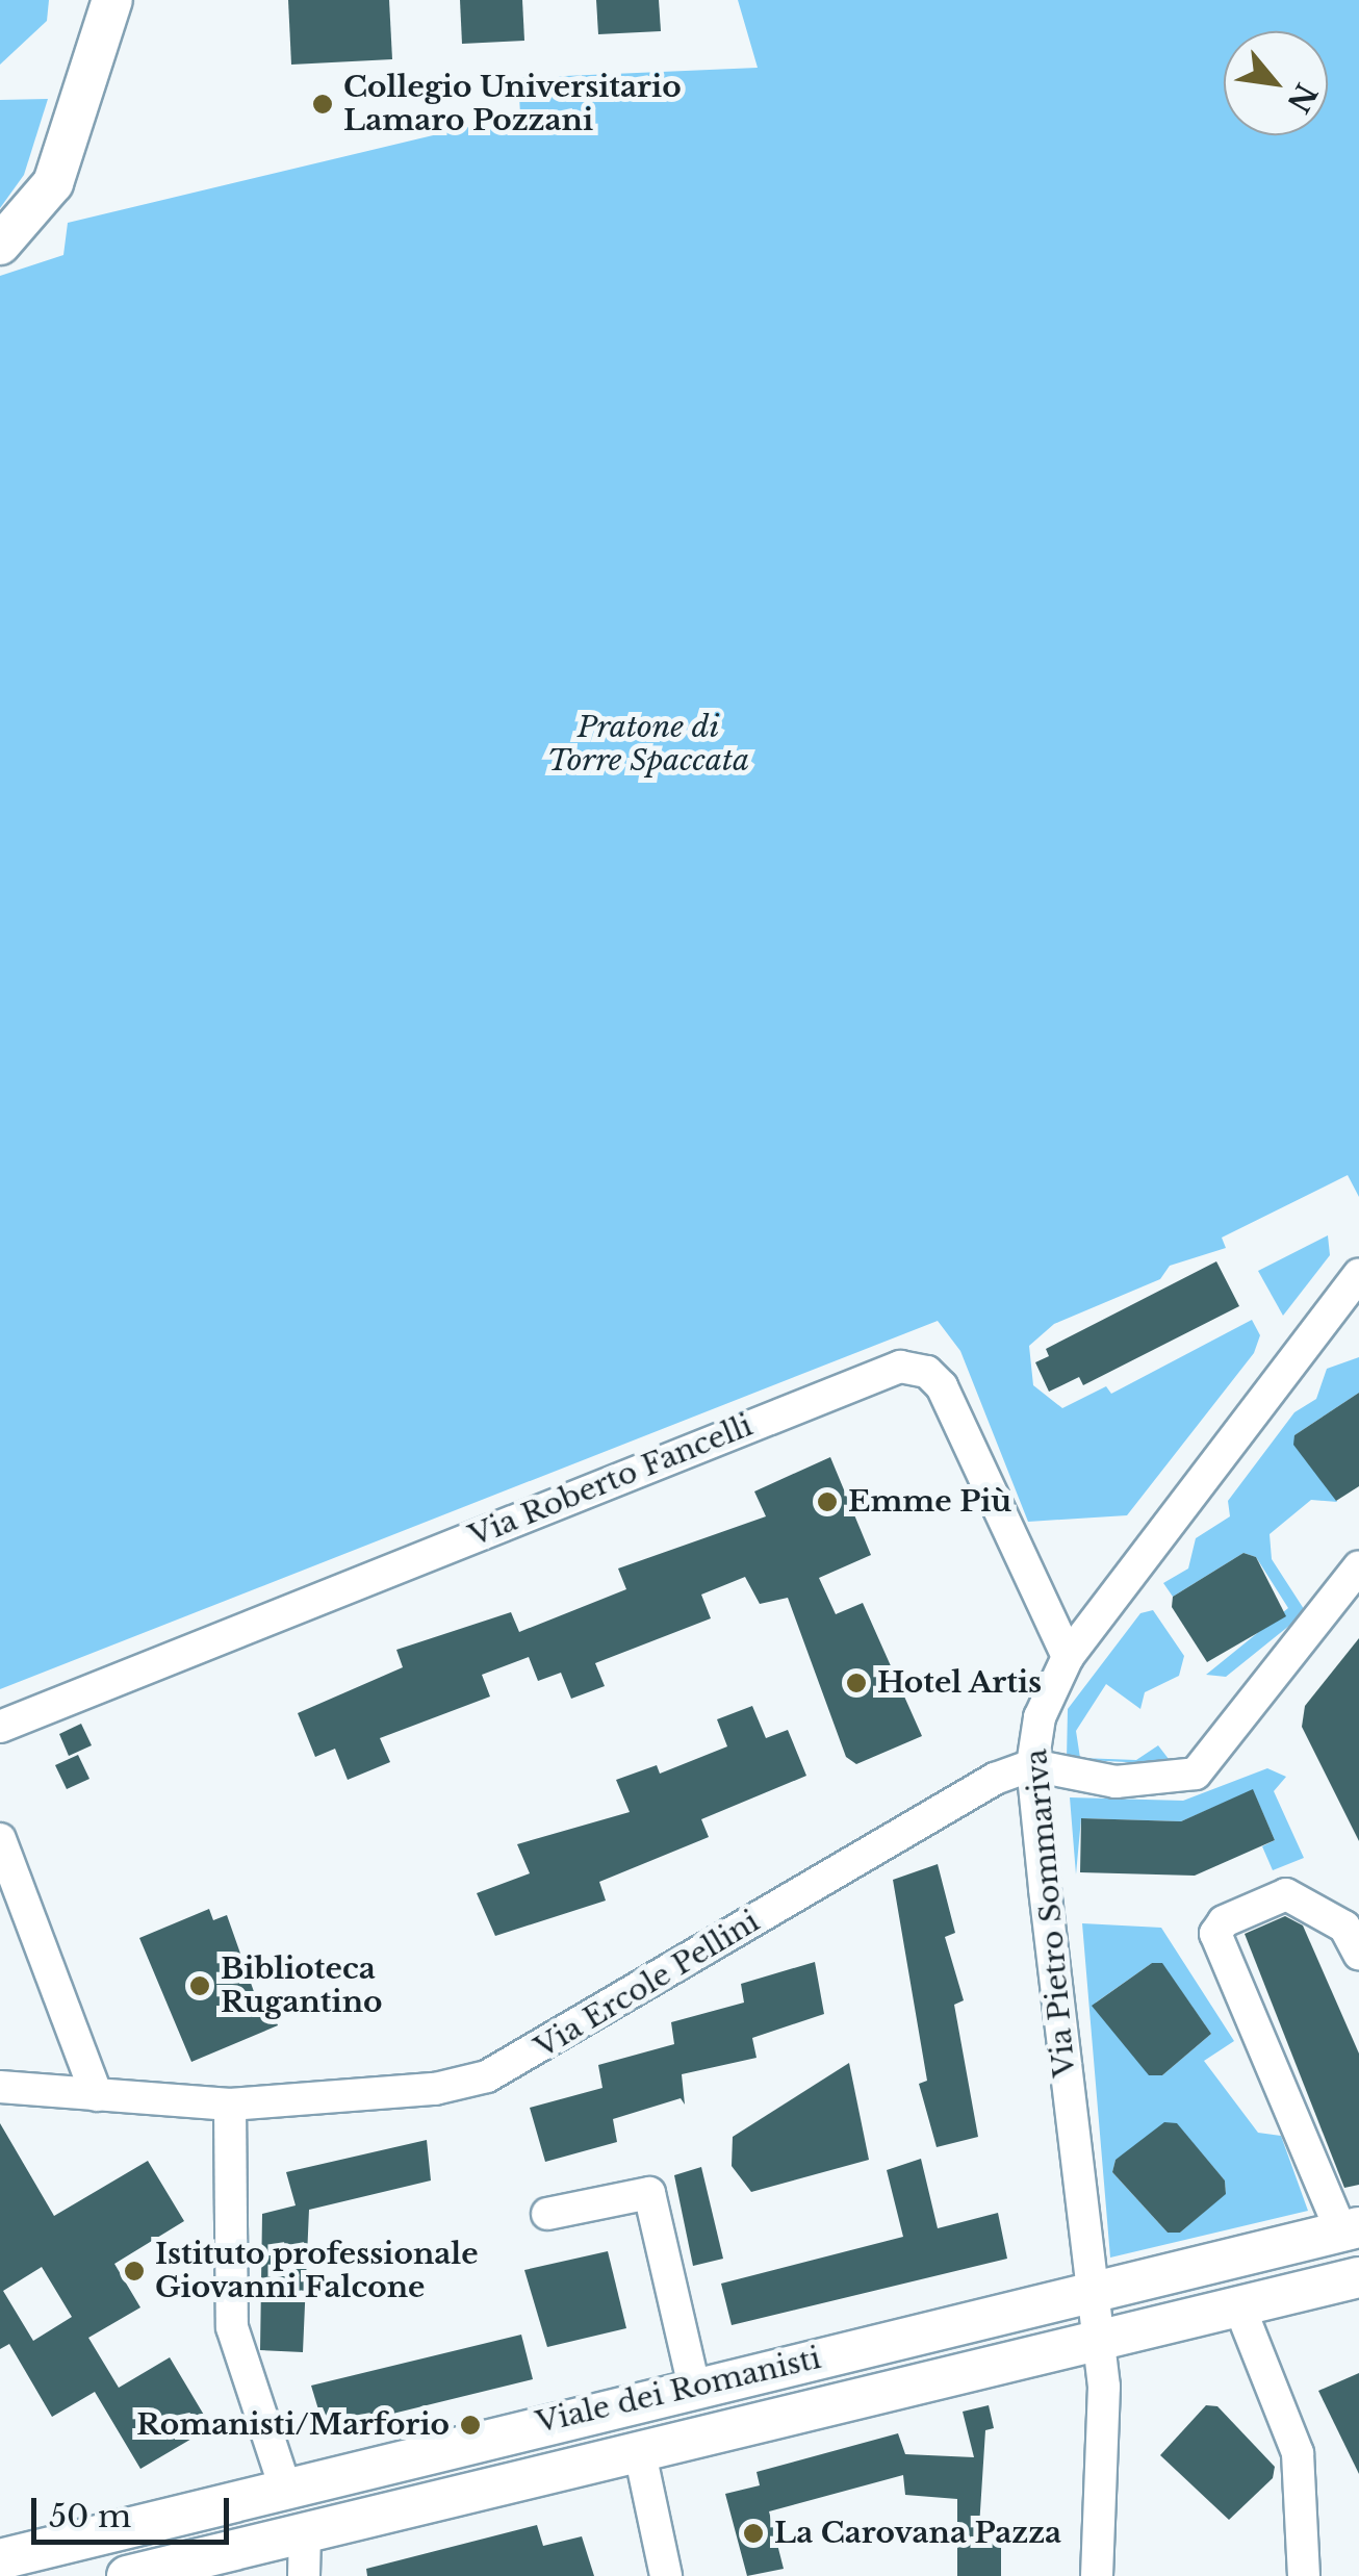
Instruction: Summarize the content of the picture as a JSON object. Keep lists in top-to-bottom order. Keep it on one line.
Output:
{"streets":{"street":["Via Roberto Fancelli","Via Pietro Sommariva","Via Ercole Pellini","Viale dei Romanisti"]},"crossings":[["Via Roberto Fancelli","Via Pietro Sommariva"],["Via Pietro Sommariva","Via Ercole Pellini"],["Via Pietro Sommariva","Viale dei Romanisti"]],"parks":["Pratone di Torre Spaccata"],"places":["Collegio Universitario Lamaro Pozzani","Emme Più","Hotel Artis","Biblioteca Rugantino","Istituto professionale Giovanni Falcone","Romanisti/Marforio","La Carovana Pazza"],"scale_bar":"50 m","north":"bottom right"}
